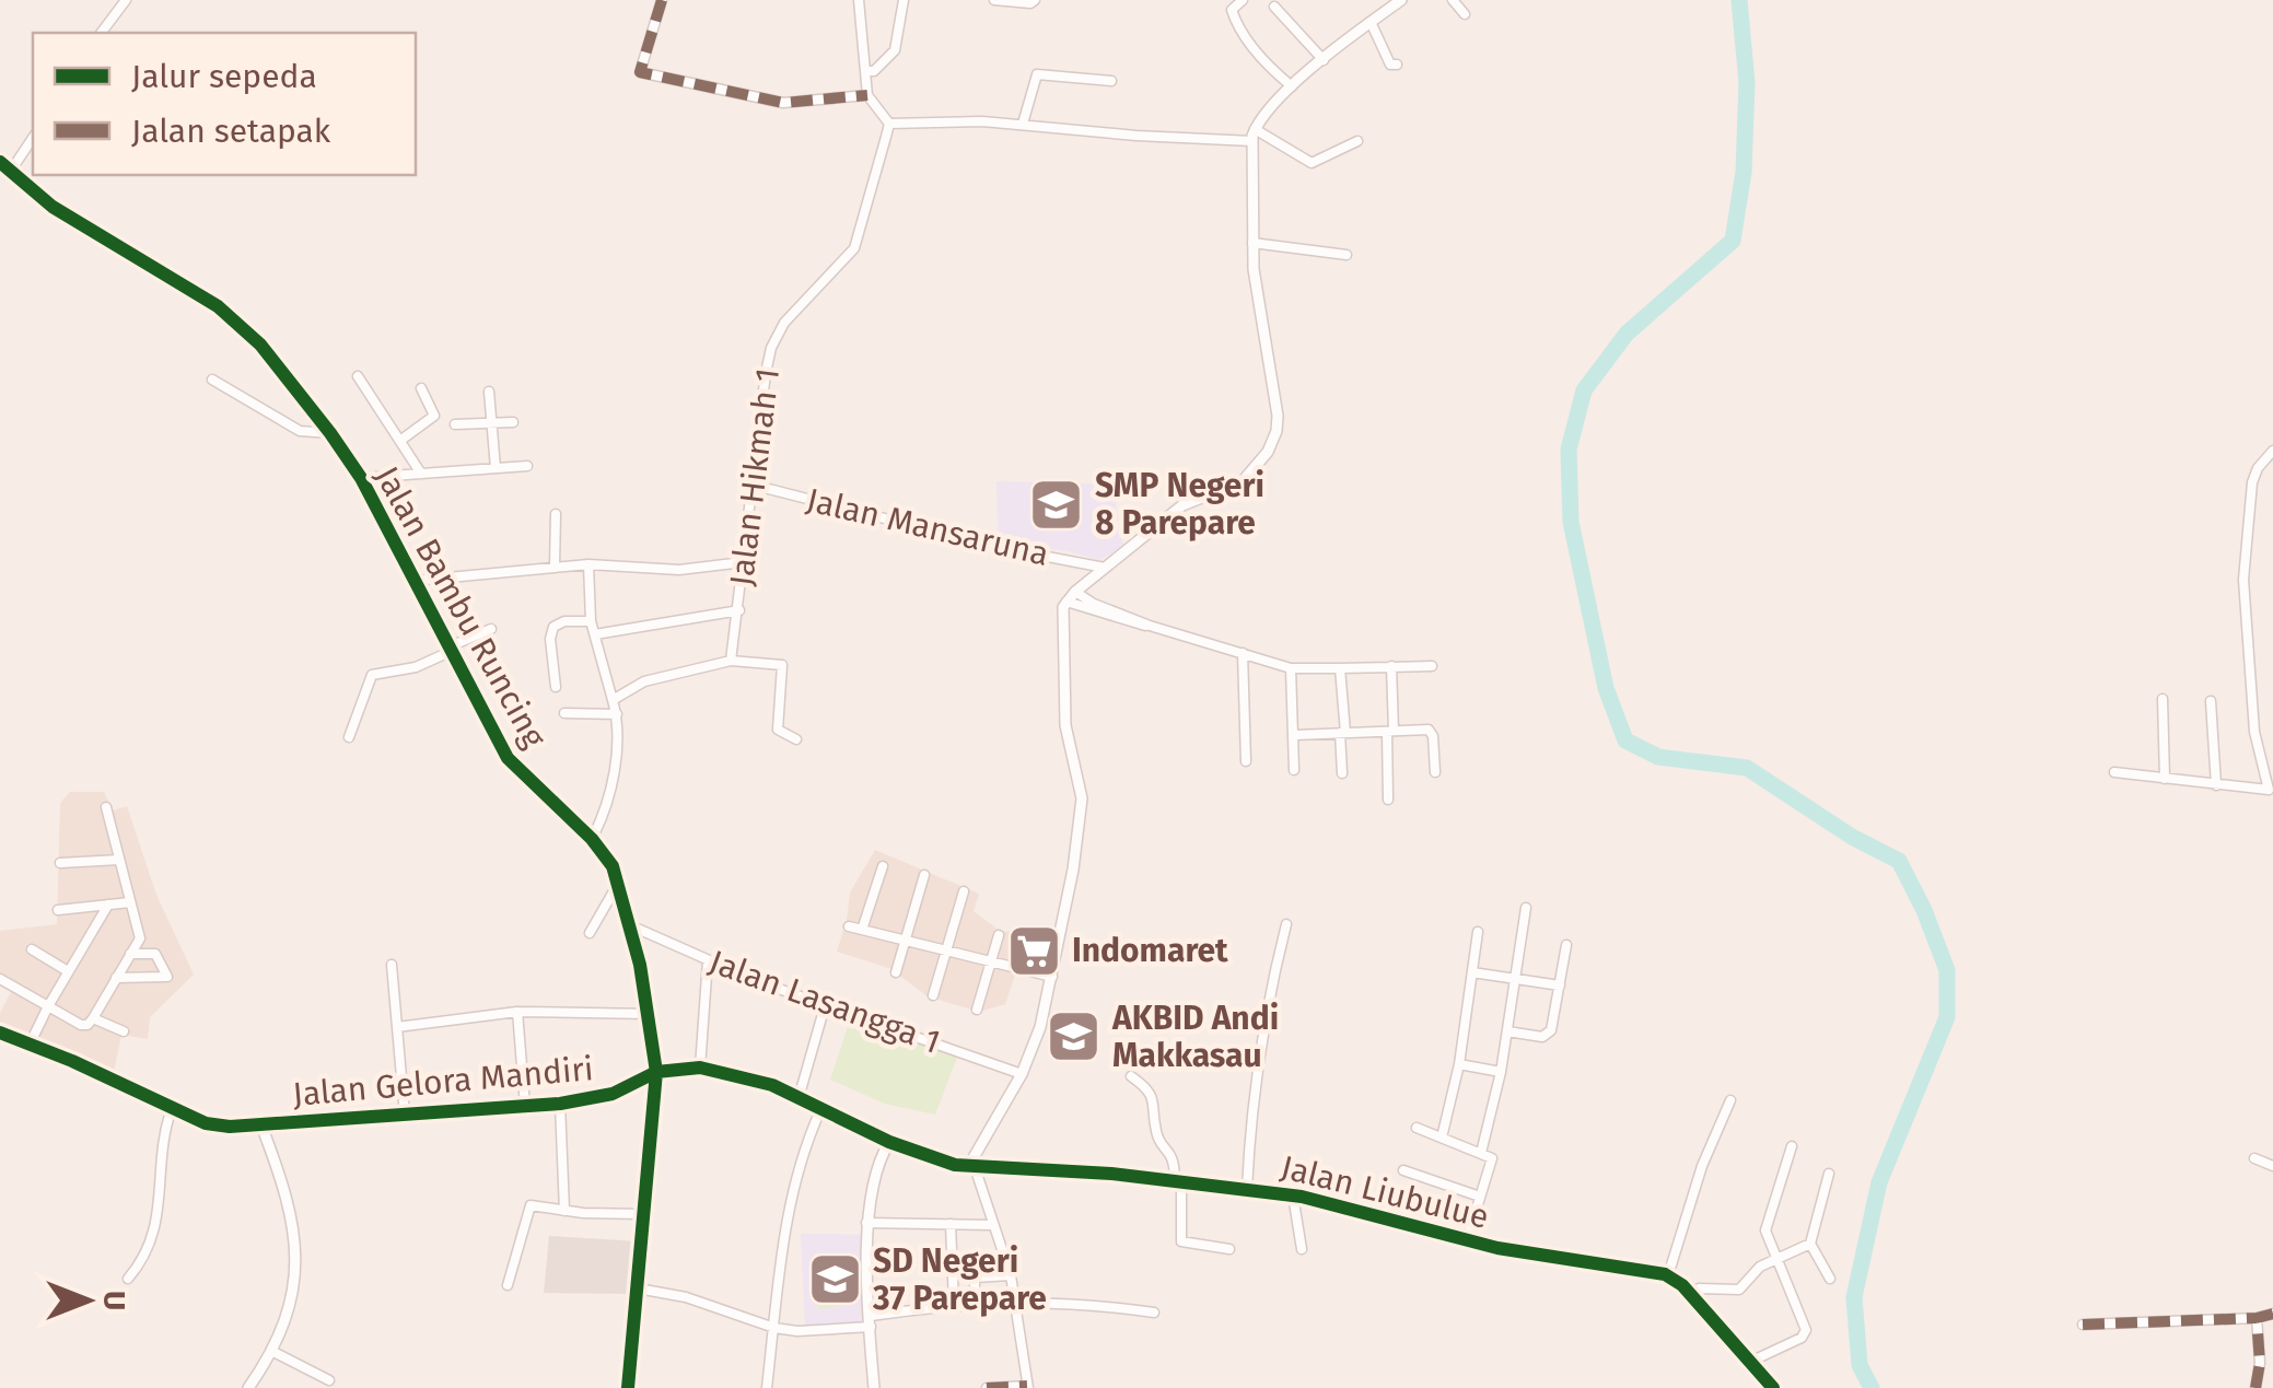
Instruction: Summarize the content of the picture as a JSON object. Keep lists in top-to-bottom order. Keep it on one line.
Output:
{"streets":{"street":["Jalan Hikmah 1","Jalan Mansaruna","Jalan Bambu Runcing","Jalan Lasangga 1","Jalan Gelora Mandiri","Jalan Liubulue"]},"crossings":[["Jalan Hikmah 1","Jalan Mansaruna"],["Jalan Bambu Runcing","Jalan Lasangga 1"],["Jalan Bambu Runcing","Jalan Gelora Mandiri"],["Jalan Gelora Mandiri","Jalan Liubulue"]],"places":{"school or university":["SMP Negeri 8 Parepare","AKBID Andi Makkasau","SD Negeri 37 Parepare"],"supermarket":["Indomaret"]},"legend":["Jalur sepeda","Jalan setapak"],"north":"right"}
